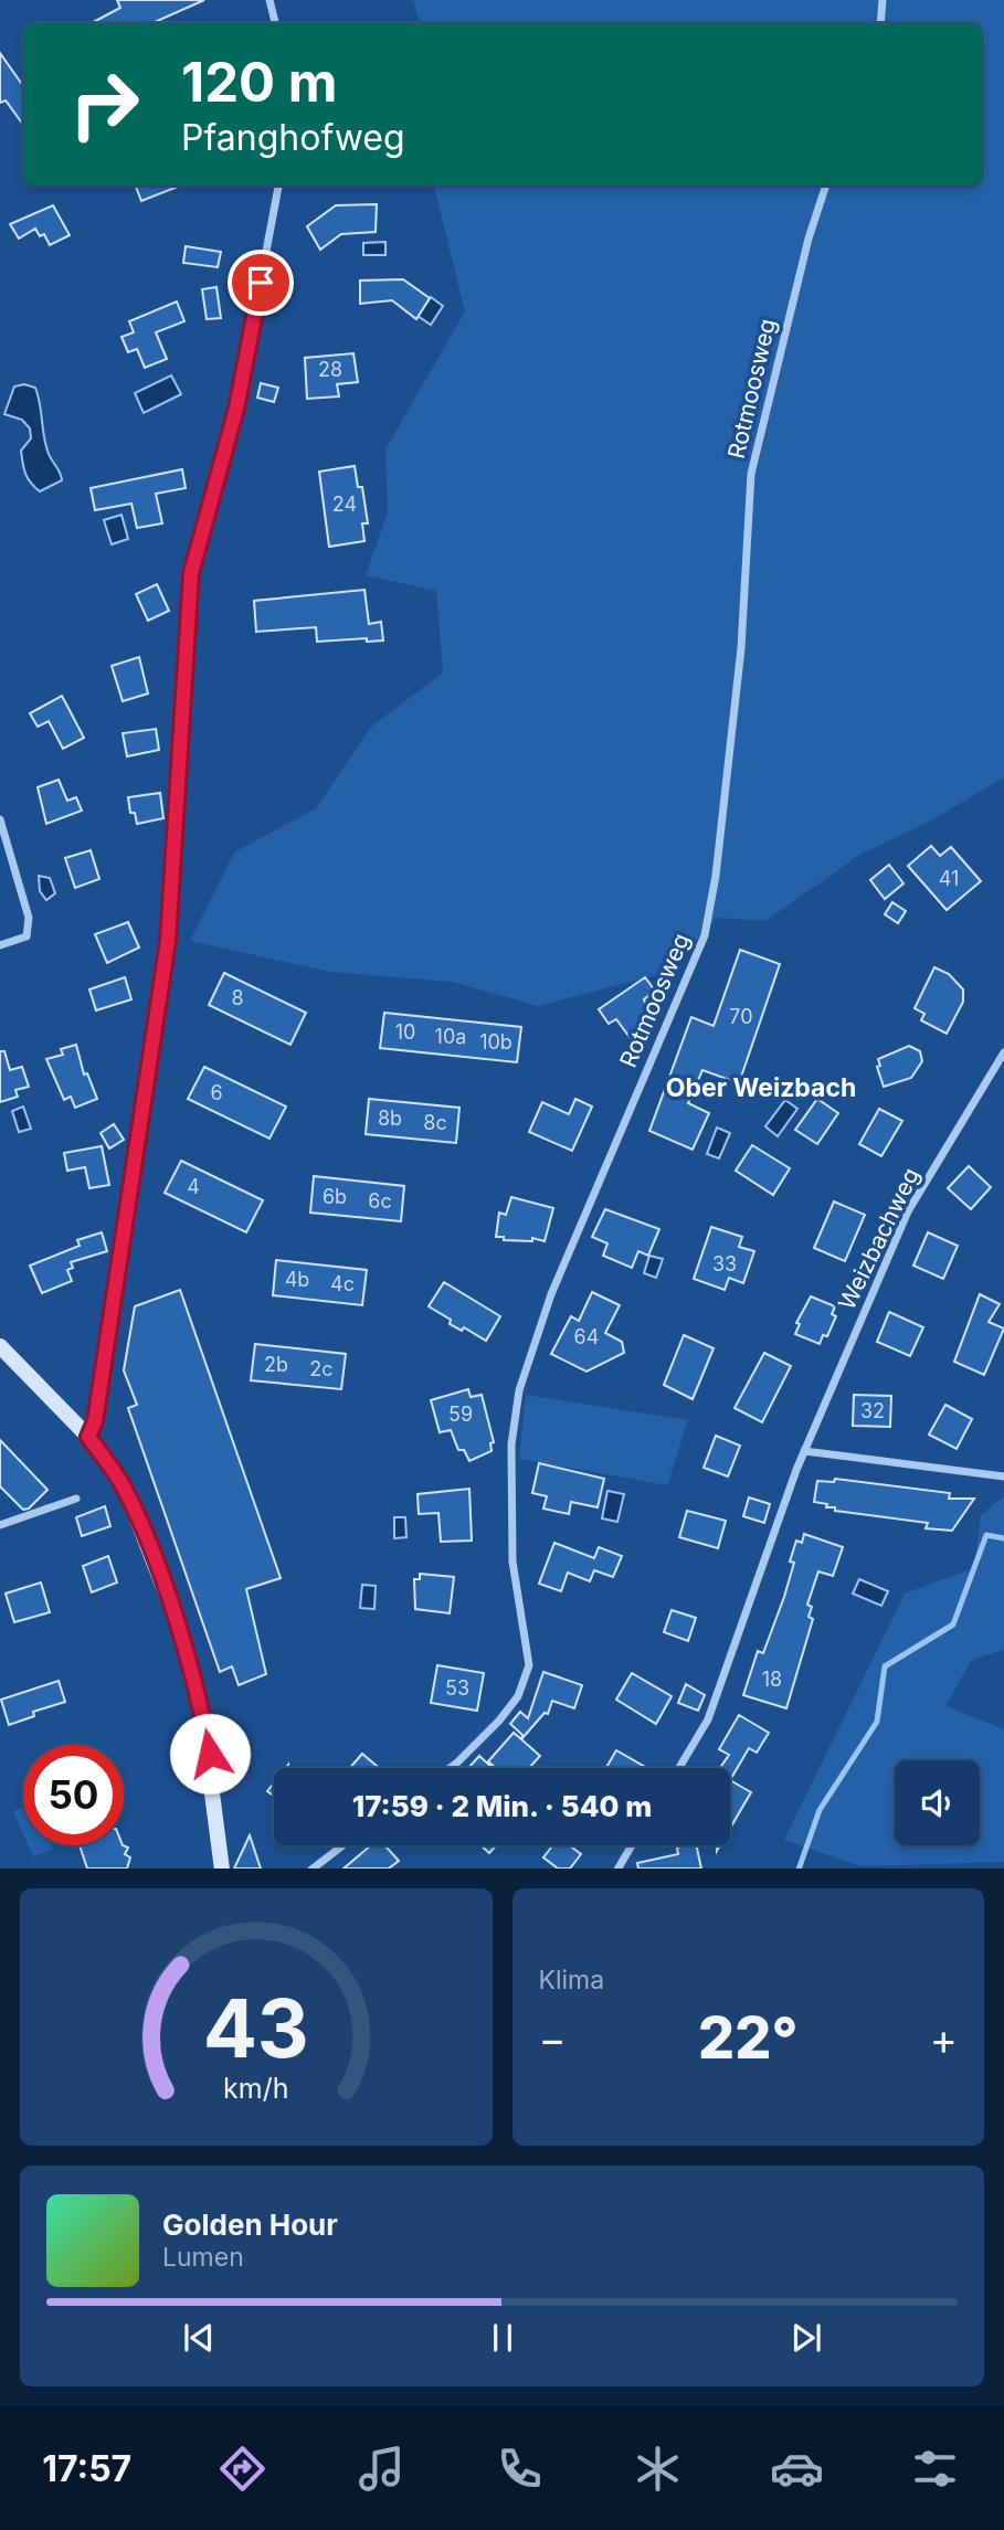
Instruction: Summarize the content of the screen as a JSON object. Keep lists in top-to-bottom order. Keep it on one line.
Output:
{"streets":{"street":["Rotmoosweg","Weizbachweg"]},"districts":["Ober Weizbach"],"house_numbers":["28","24","41","8","70","10","10a","10b","6","8b","8c","4","6b","6c","33","4b","4c","64","2b","2c","32","59","18","53"],"page":{"turn":["120 m","Pfanghofweg"],"limit":"50","trip":"17:59 · 2 Min. · 540 m","tile":"Klima","heat":["−","22°","+"],"song":["Golden Hour","Lumen"],"tabs":"17:57","gauge":["43","km/h"]}}
